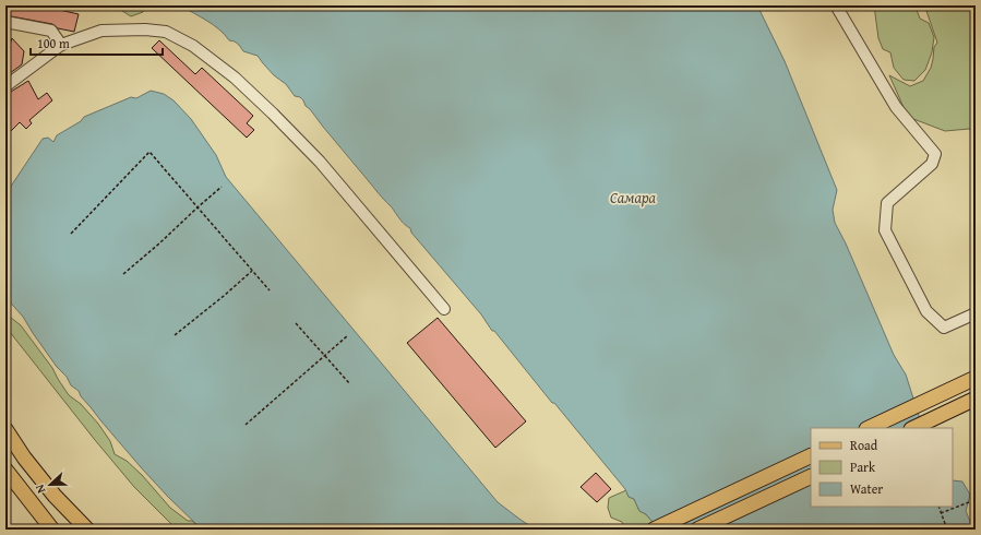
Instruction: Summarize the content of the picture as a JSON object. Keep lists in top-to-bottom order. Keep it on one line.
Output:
{"water":["Самара"],"legend":["Road","Park","Water"],"scale_bar":"100 m","north":"left"}
